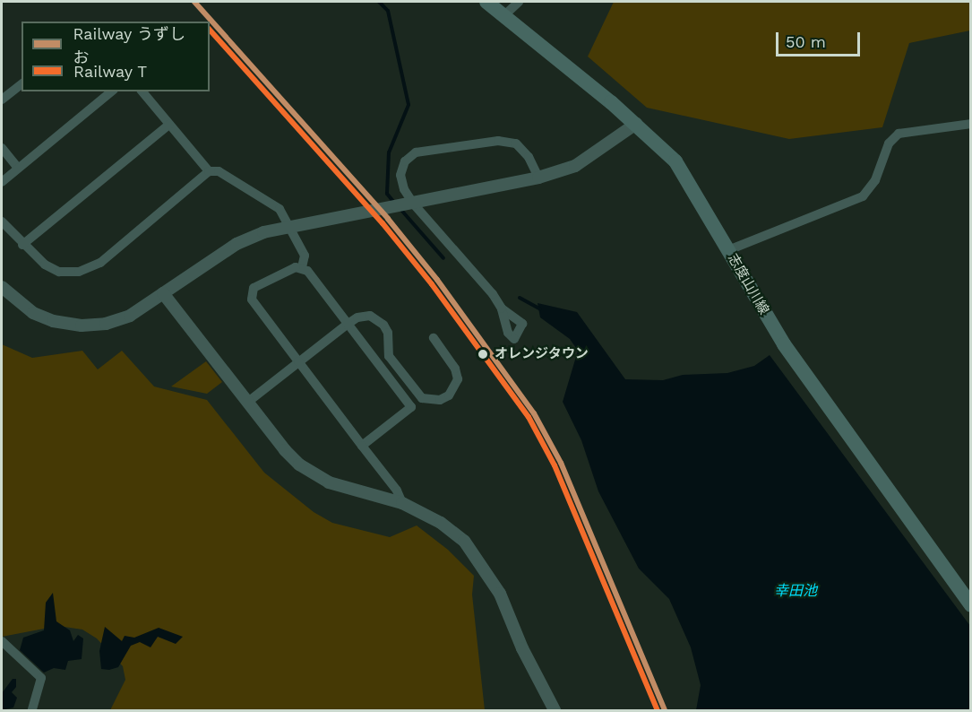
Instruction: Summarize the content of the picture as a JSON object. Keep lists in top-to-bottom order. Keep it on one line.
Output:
{"streets":{"main road":["志度山川線"]},"water":["幸田池"],"places":["オレンジタウン"],"lines":["rail line うずしお","rail line T"],"legend":["Railway うずしお","Railway T"],"scale_bar":"50 m"}
